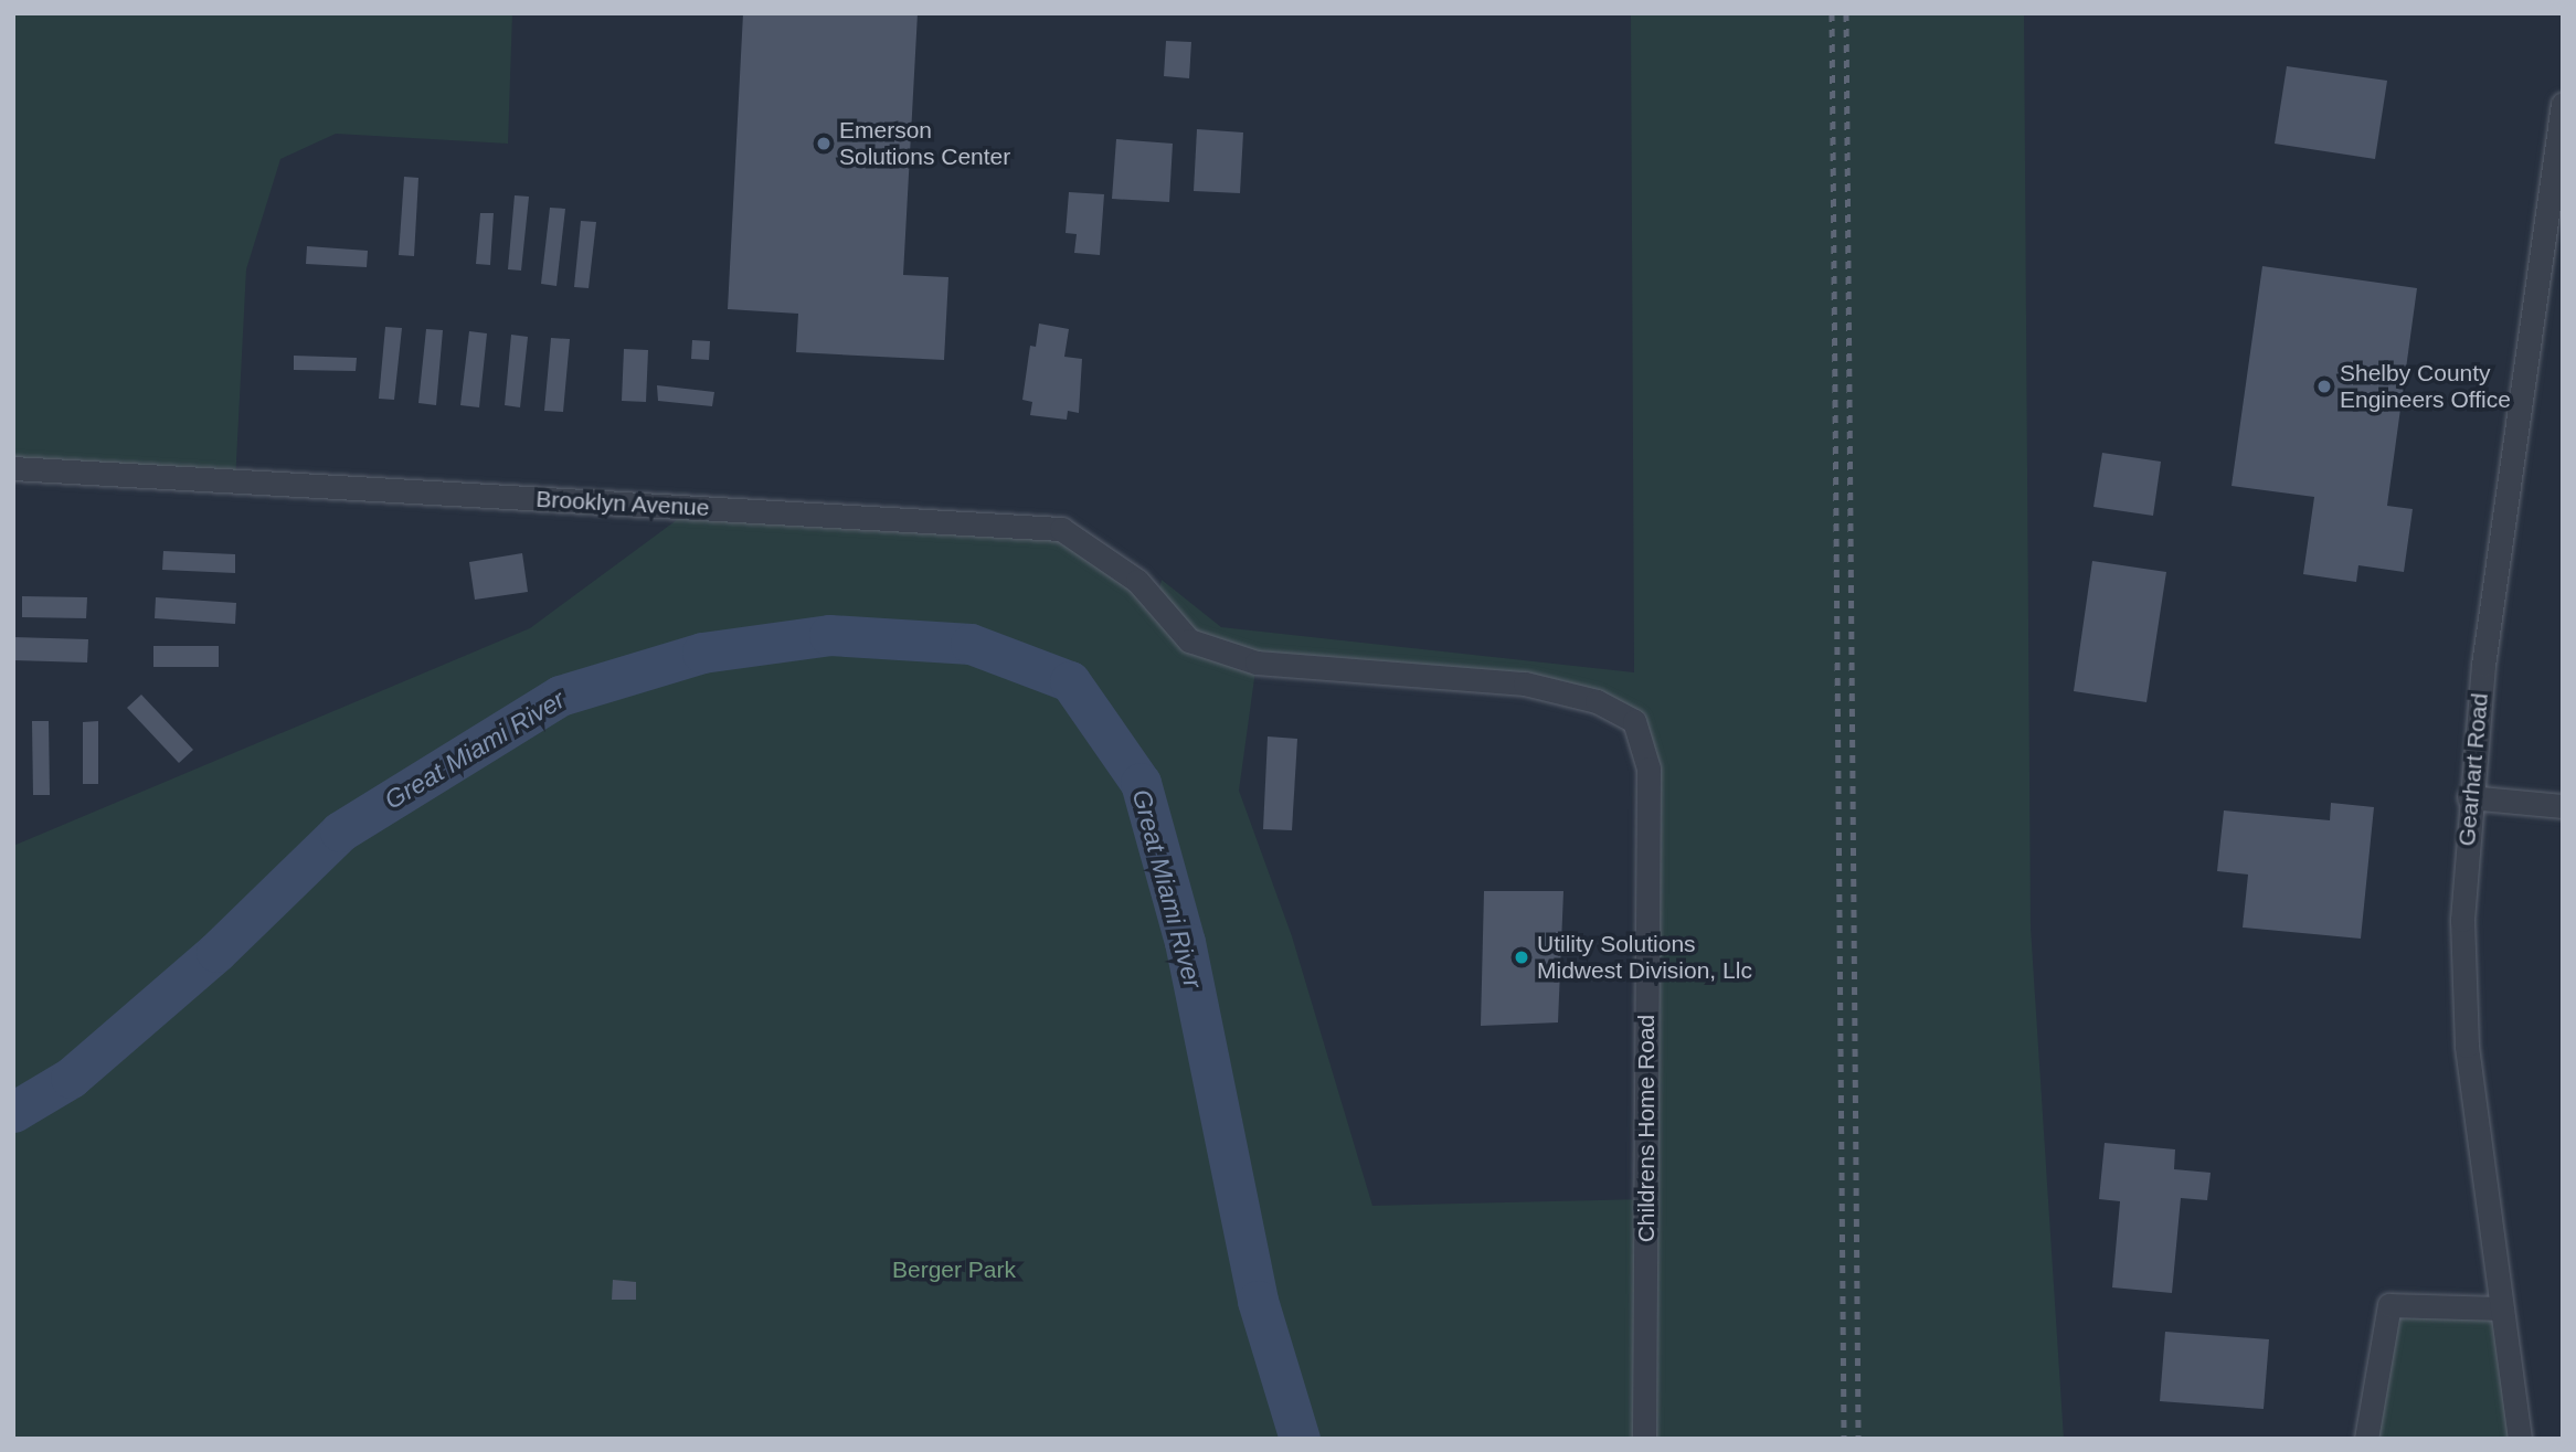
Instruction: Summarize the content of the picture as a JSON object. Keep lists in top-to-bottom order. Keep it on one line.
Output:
{"streets":{"street":["Brooklyn Avenue","Gearhart Road","Childrens Home Road"]},"crossings":[["Brooklyn Avenue","Childrens Home Road"]],"water":["Great Miami River"],"parks":["Berger Park"],"places":["Emerson Solutions Center","Shelby County Engineers Office","Utility Solutions Midwest Division, Llc"]}
